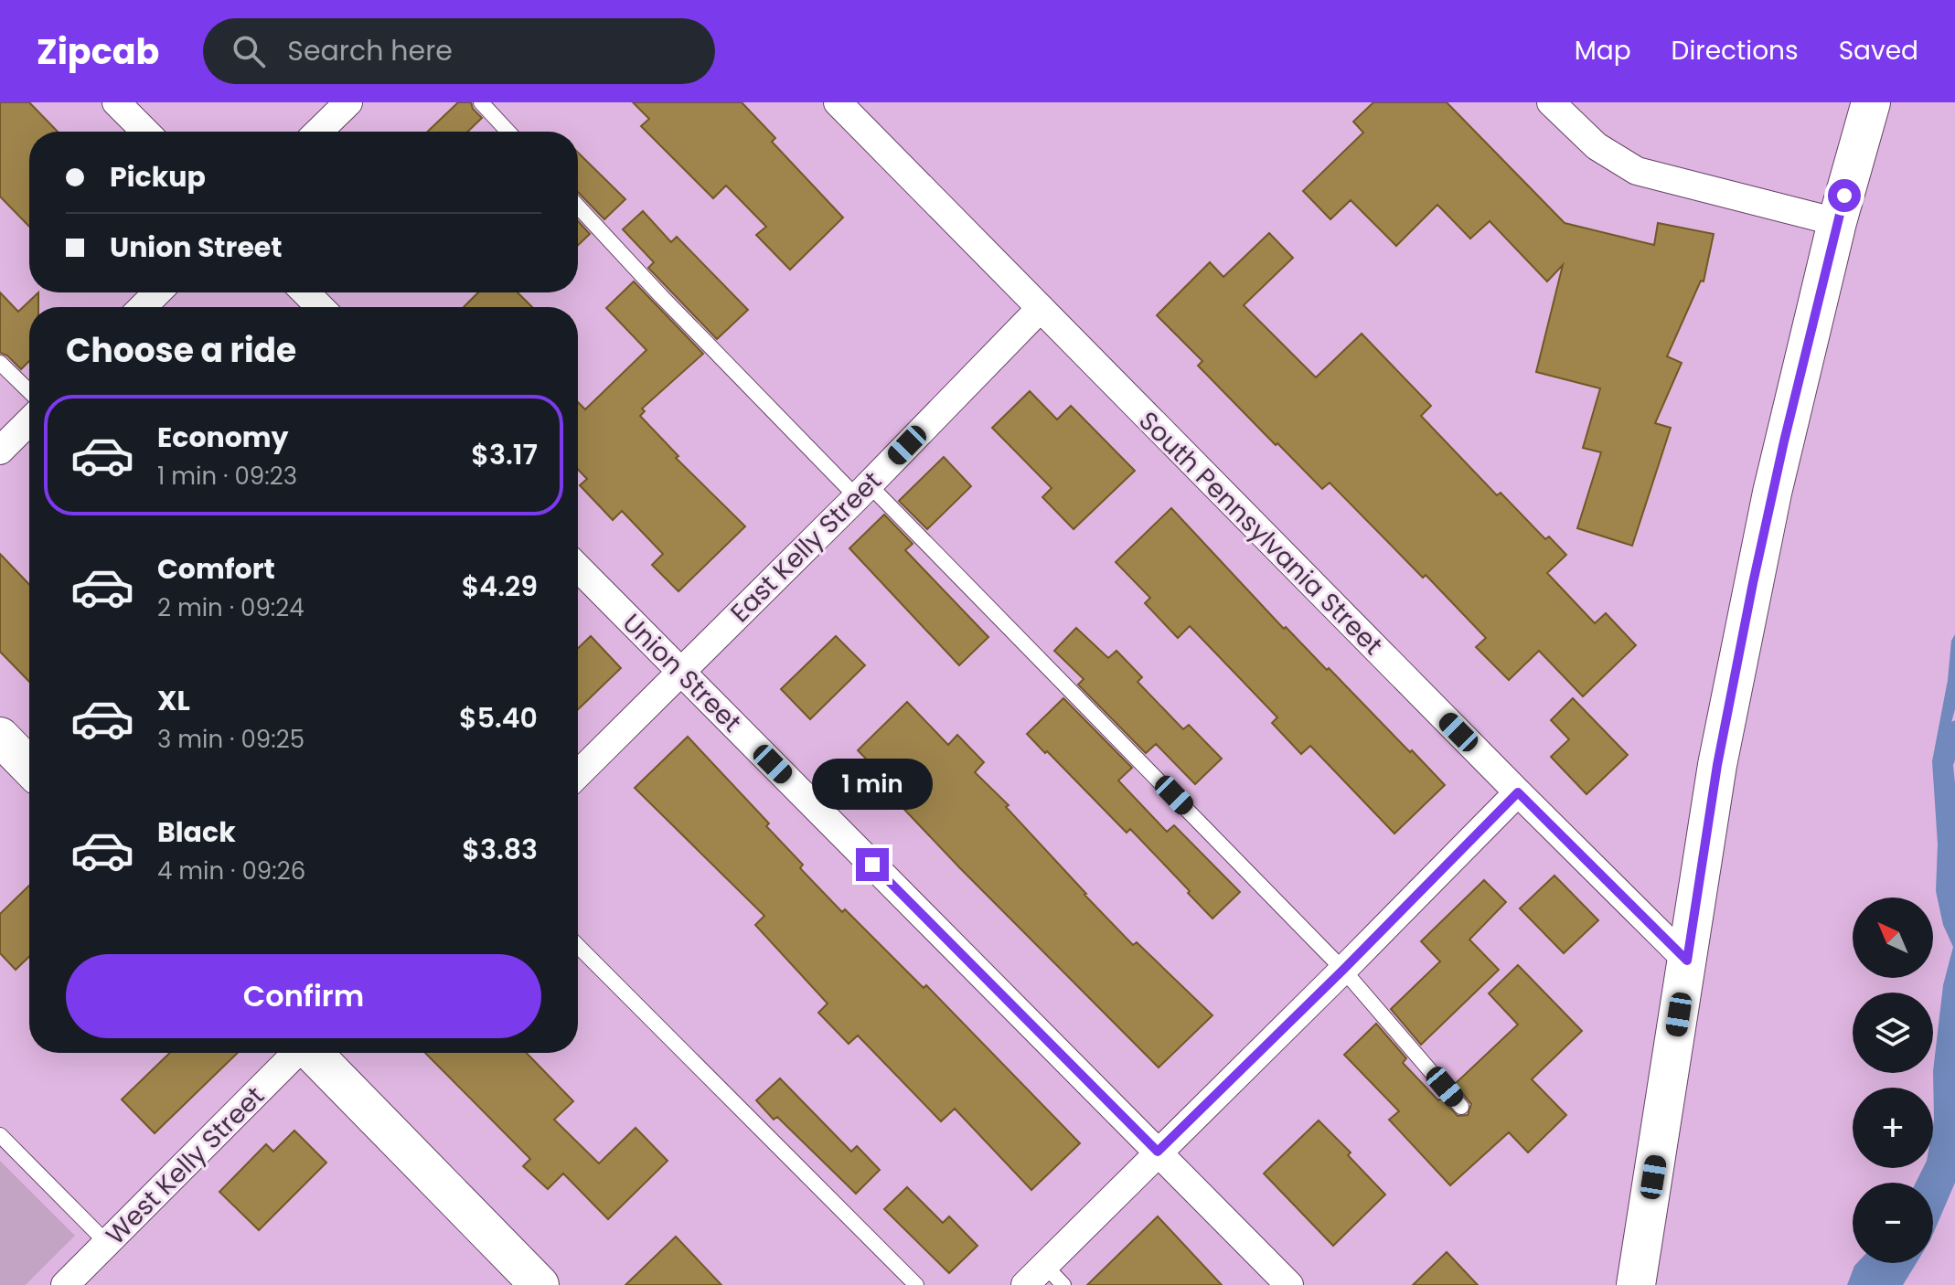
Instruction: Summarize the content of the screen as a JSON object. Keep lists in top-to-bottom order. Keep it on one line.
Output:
{"streets":{"street":["South Pennsylvania Street","East Kelly Street","Union Street","West Kelly Street"]},"crossings":[["South Pennsylvania Street","East Kelly Street"],["East Kelly Street","Union Street"]],"north":"top left","page":{"header":"Zipcab","search":"Search here","nav":["Map","Directions","Saved"],"banner":["Pickup","Union Street"],"heading":"Choose a ride","list":[{"name":"Economy","note":"1 min · 09:23","value":"$3.17"},{"name":"Comfort","note":"2 min · 09:24","value":"$4.29"},{"name":"XL","note":"3 min · 09:25","value":"$5.40"},{"name":"Black","note":"4 min · 09:26","value":"$3.83"}],"bubble":"1 min","map_buttons":["+","−"],"buttons":"Confirm"}}
